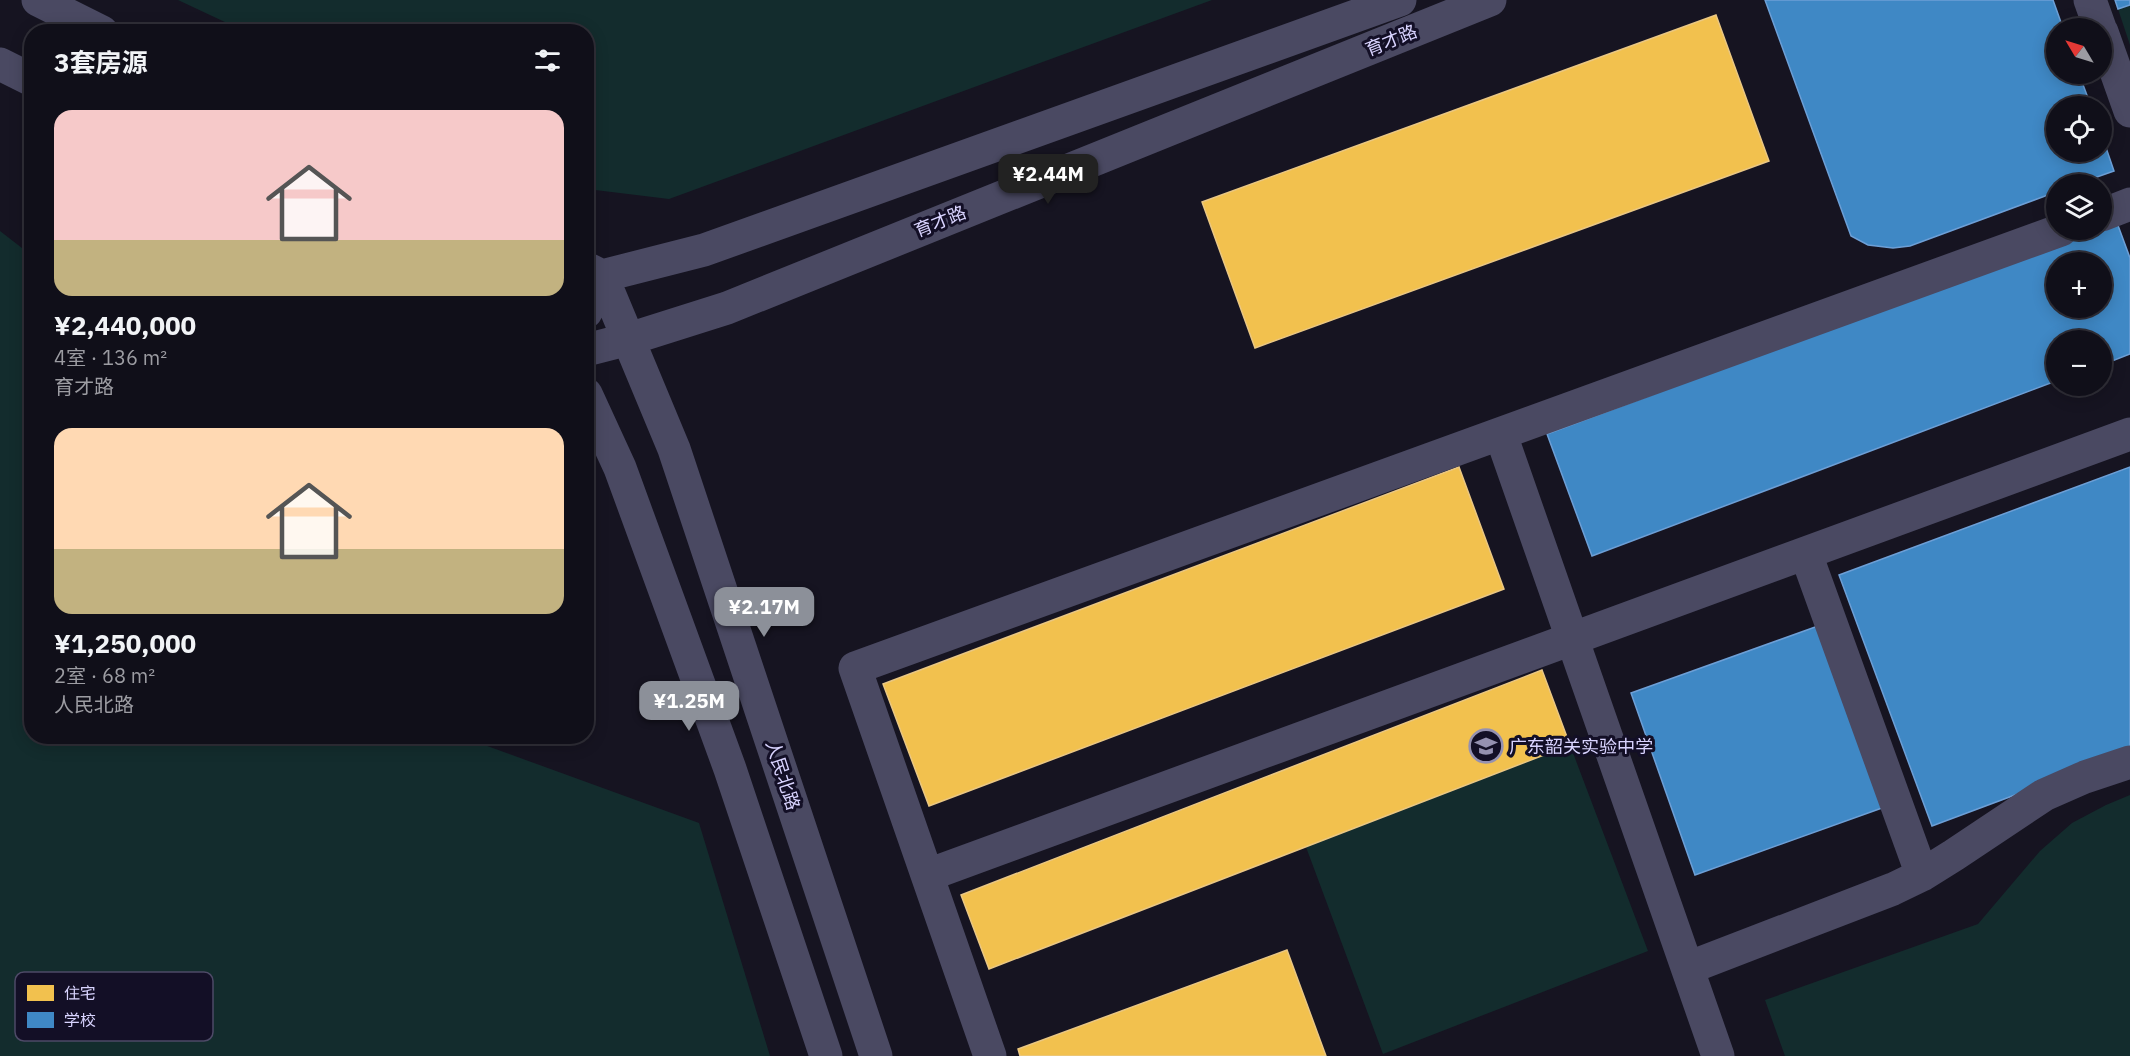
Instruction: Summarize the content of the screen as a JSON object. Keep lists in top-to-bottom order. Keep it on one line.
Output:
{"streets":{"street":["育才路","人民北路"]},"crossings":[["育才路","人民北路"]],"places":{"school or university":["广东韶关实验中学"]},"legend":["住宅","学校"],"north":"top left","page":{"map_buttons":["+","−"],"heading":"3套房源","list":[{"name":"¥2,440,000","note":"4室 · 136 m² · 育才路"},{"name":"¥1,250,000","note":"2室 · 68 m² · 人民北路"}],"price":["¥2.44M","¥2.17M","¥1.25M"]}}
